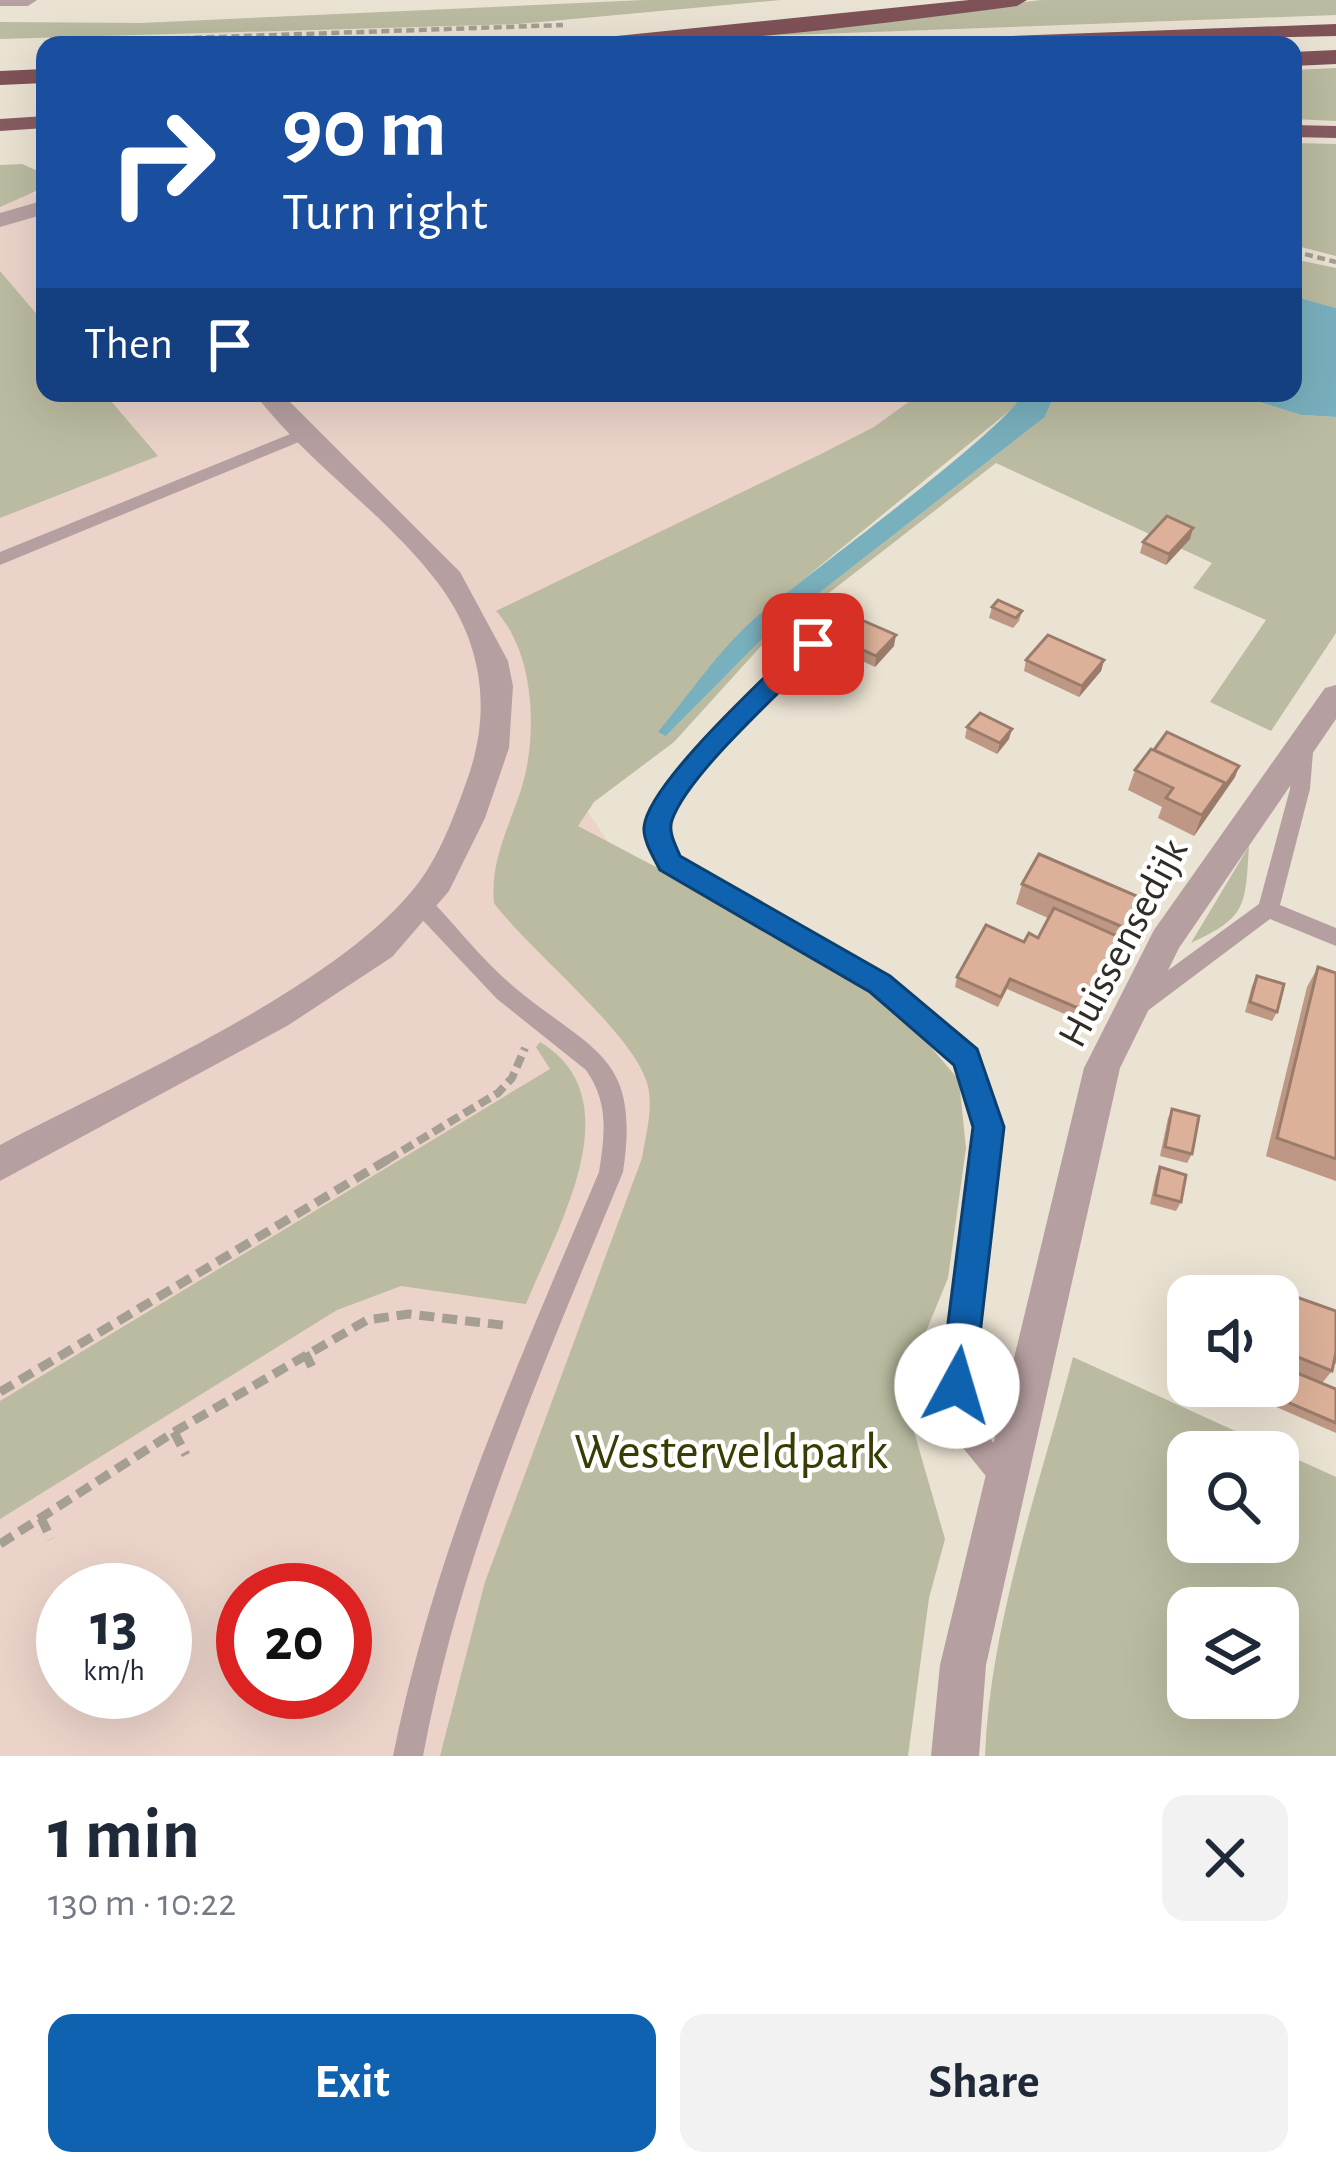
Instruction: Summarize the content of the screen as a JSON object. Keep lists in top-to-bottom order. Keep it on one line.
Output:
{"streets":{"street":["Huissensedijk"]},"parks":["Westerveldpark"],"page":{"turn":["90 m","Turn right"],"then":"Then","speed":"13 km/h","limit":"20","heading":["1 min","130 m · 10:22"],"buttons":["Exit","Share"]}}
